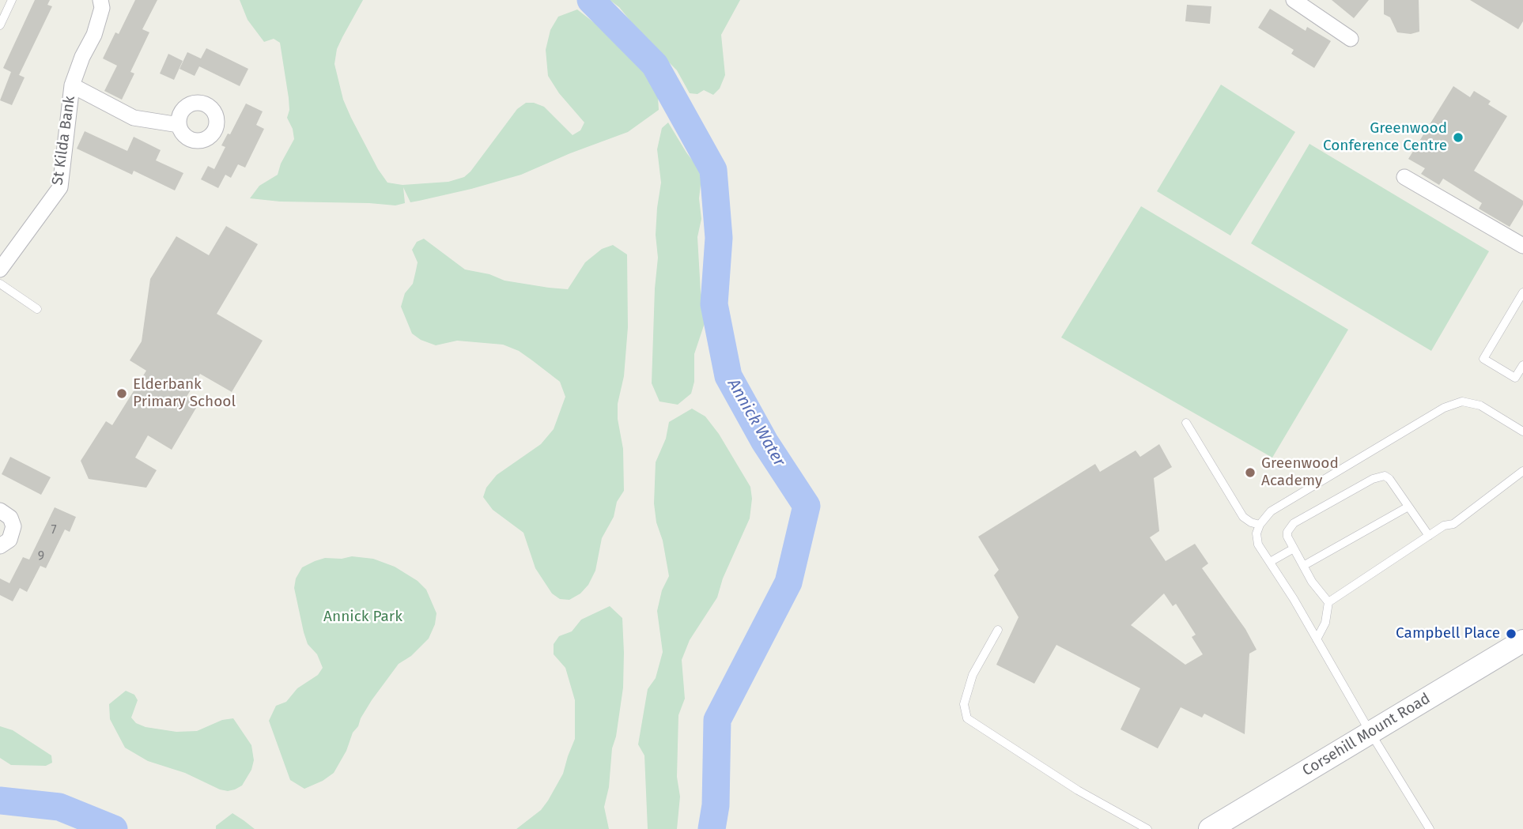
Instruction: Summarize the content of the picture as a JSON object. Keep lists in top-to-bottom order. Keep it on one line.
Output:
{"streets":{"main road":["Corsehill Mount Road"],"street":["St Kilda Bank"]},"water":["Annick Water"],"parks":["Annick Park"],"places":["Greenwood Conference Centre","Elderbank Primary School","Greenwood Academy","Campbell Place"],"house_numbers":["7","9"]}
